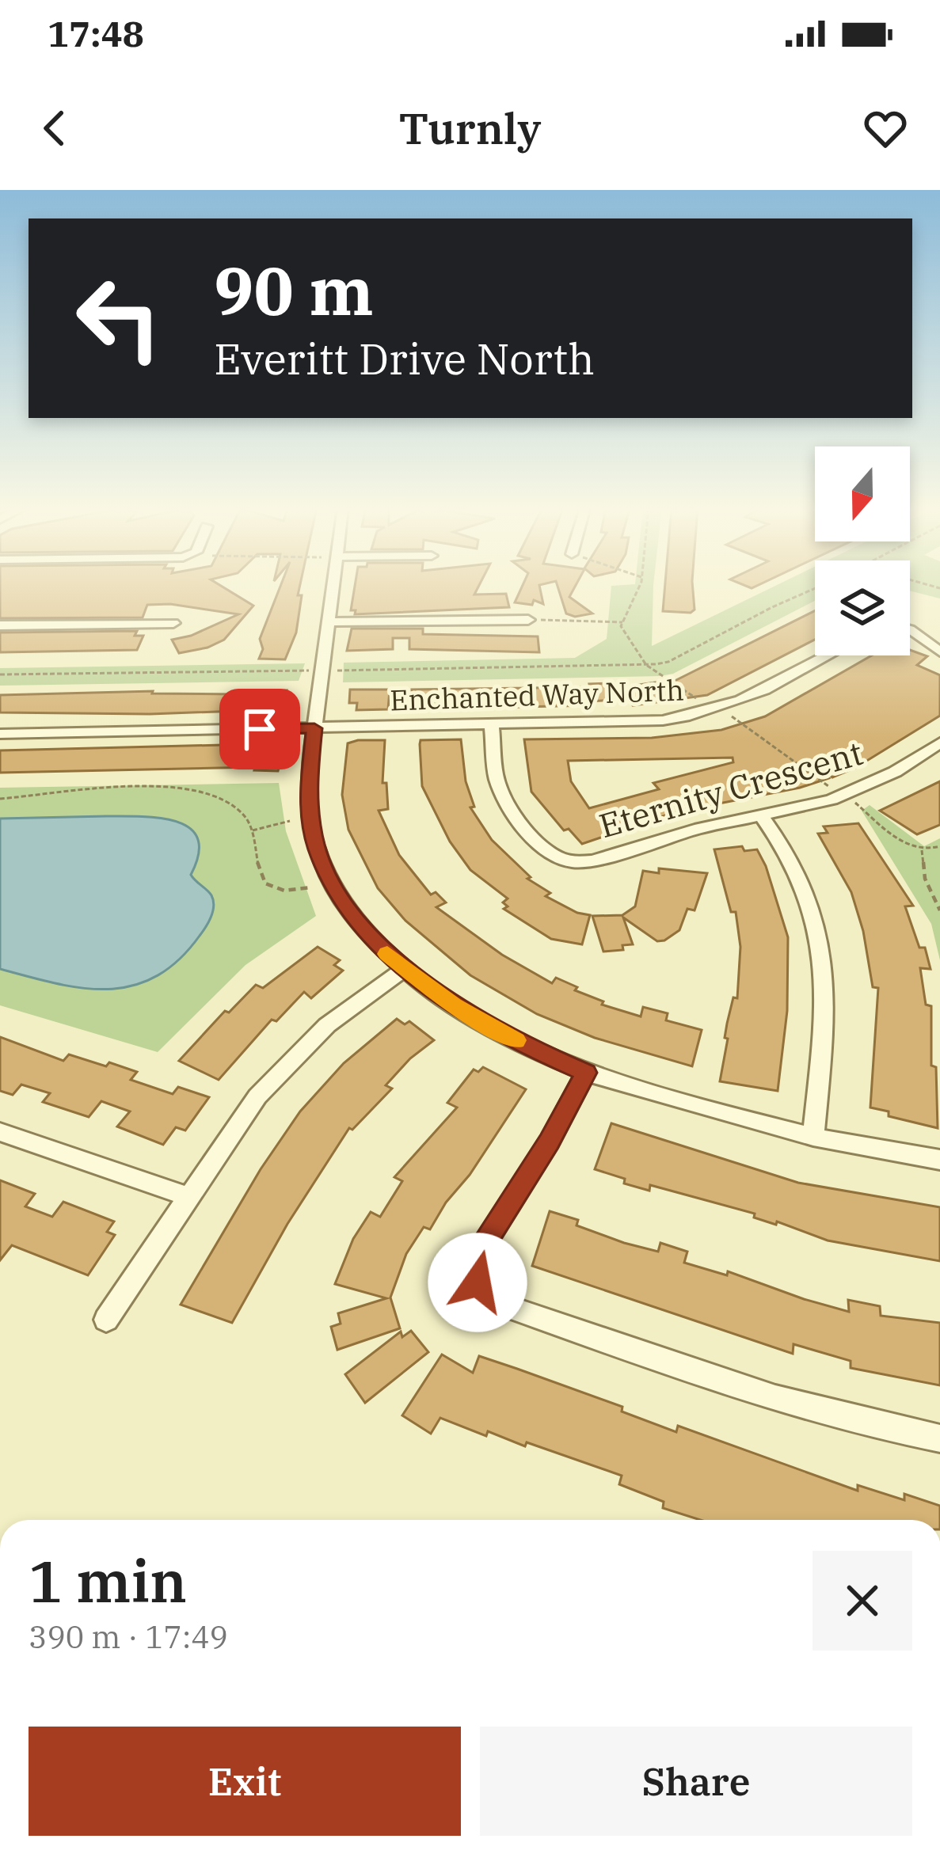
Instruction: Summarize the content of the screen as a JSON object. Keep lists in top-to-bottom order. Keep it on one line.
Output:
{"streets":{"street":["Enchanted Way North","Eternity Crescent"]},"crossings":[["Enchanted Way North","Eternity Crescent"]],"north":"bottom","page":{"status":"17:48","header":"Turnly","turn":["90 m","Everitt Drive North"],"heading":["1 min","390 m · 17:49"],"buttons":["Exit","Share"]}}
